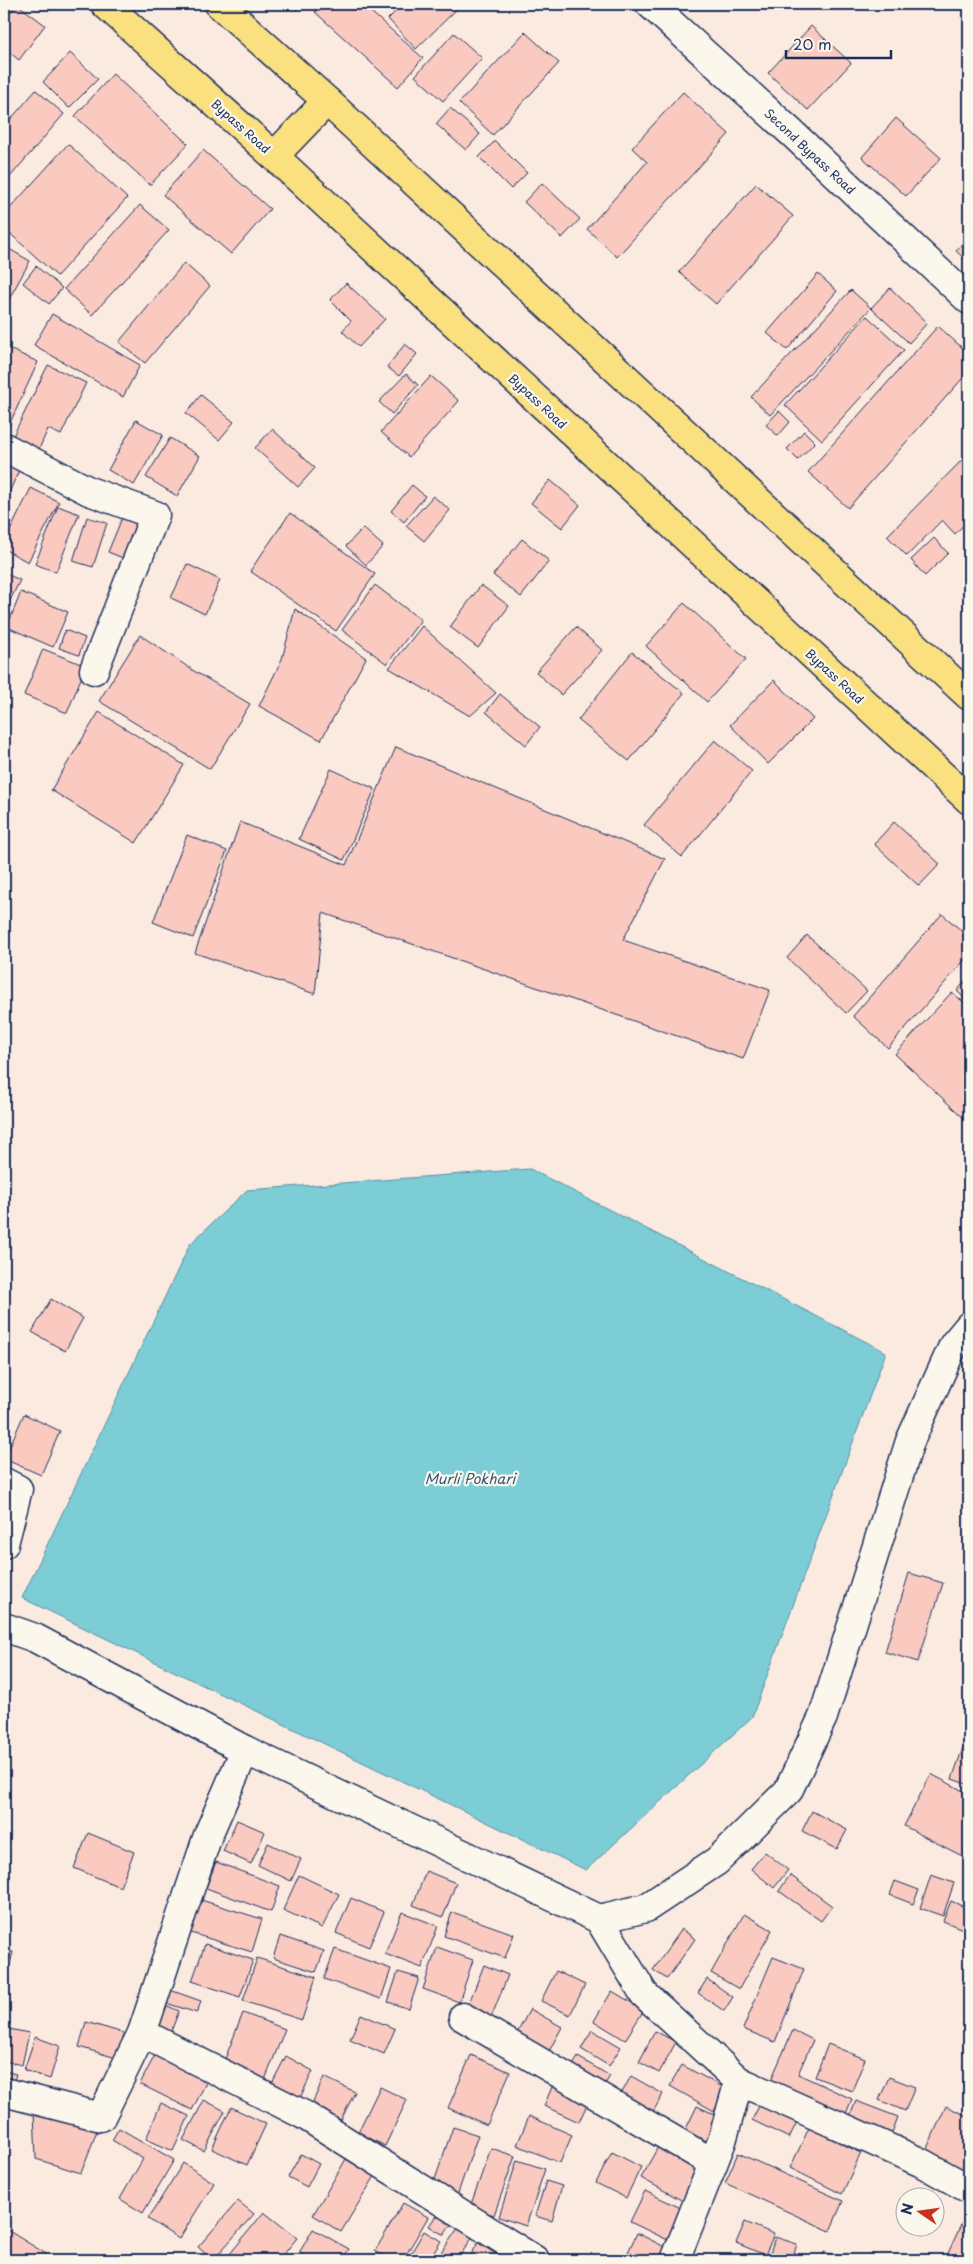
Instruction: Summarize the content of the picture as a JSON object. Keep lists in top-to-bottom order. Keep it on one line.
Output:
{"streets":{"main road":["Bypass Road"],"street":["Second Bypass Road"]},"water":["Murli Pokhari"],"scale_bar":"20 m","north":"left"}
